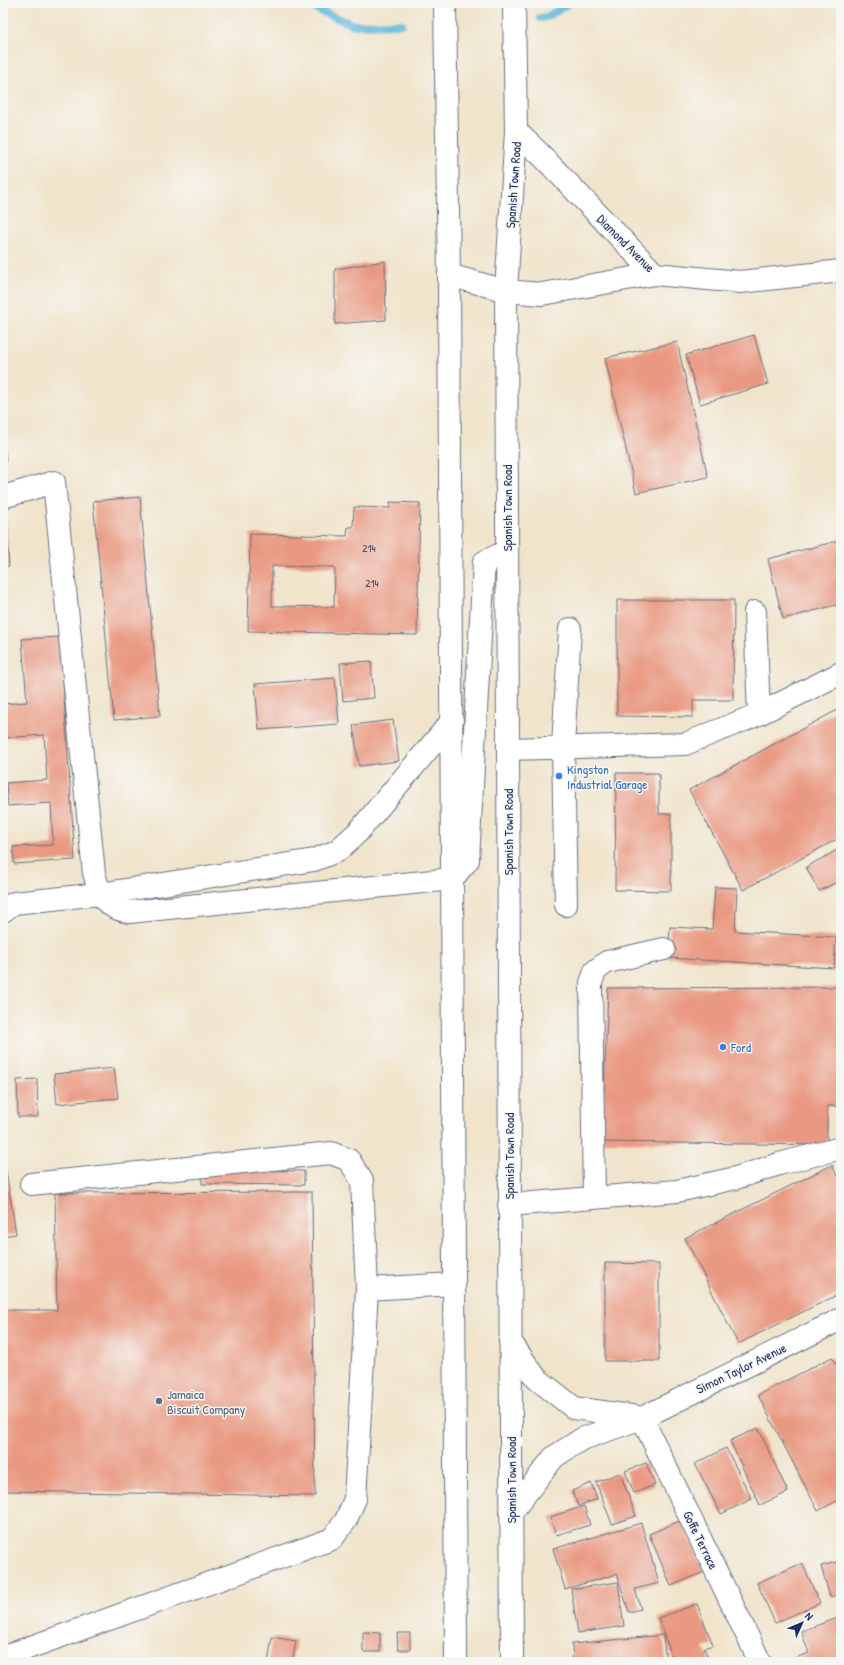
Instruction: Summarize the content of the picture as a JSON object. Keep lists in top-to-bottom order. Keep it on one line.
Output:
{"streets":{"main road":["Spanish Town Road","Diamond Avenue","Simon Taylor Avenue","Goffe Terrace"]},"crossings":[["Spanish Town Road","Diamond Avenue"],["Spanish Town Road","Simon Taylor Avenue"],["Simon Taylor Avenue","Goffe Terrace"]],"places":["Kingston Industrial Garage","Ford","Jamaica Biscuit Company"],"house_numbers":["214","214"],"north":"top right"}
